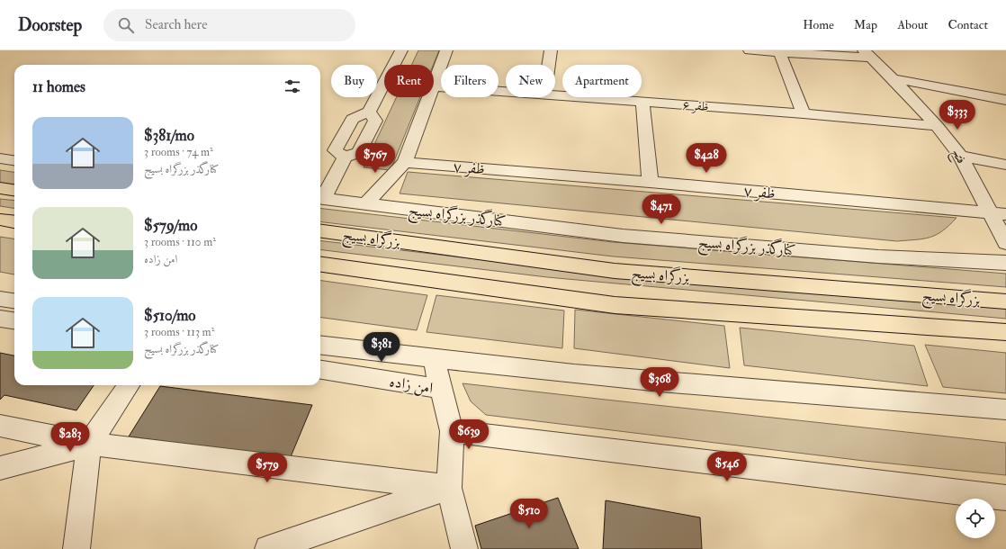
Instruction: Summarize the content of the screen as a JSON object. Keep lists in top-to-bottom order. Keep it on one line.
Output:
{"streets":{"highway":["بزرگراه بسیج"],"street":["ظفر ۶","فتح","ظفر ۷","کنارگذر بزرگراه بسیج","امن زاده"]},"crossings":[["ظفر ۶","فتح"],["فتح","ظفر ۷"]],"page":{"header":"Doorstep","search":"Search here","nav":["Home","Map","About","Contact"],"chip":["Buy","Rent","Filters","New","Apartment"],"heading":"11 homes","price":["$333","$767","$428","$471","$381","$368","$639","$283","$546","$579","$510"],"list":[{"name":"$381/mo","note":"3 rooms · 74 m² · کنارگذر بزرگراه بسیج"},{"name":"$579/mo","note":"3 rooms · 110 m² · امن زاده"},{"name":"$510/mo","note":"3 rooms · 113 m² · کنارگذر بزرگراه بسیج"}]}}
